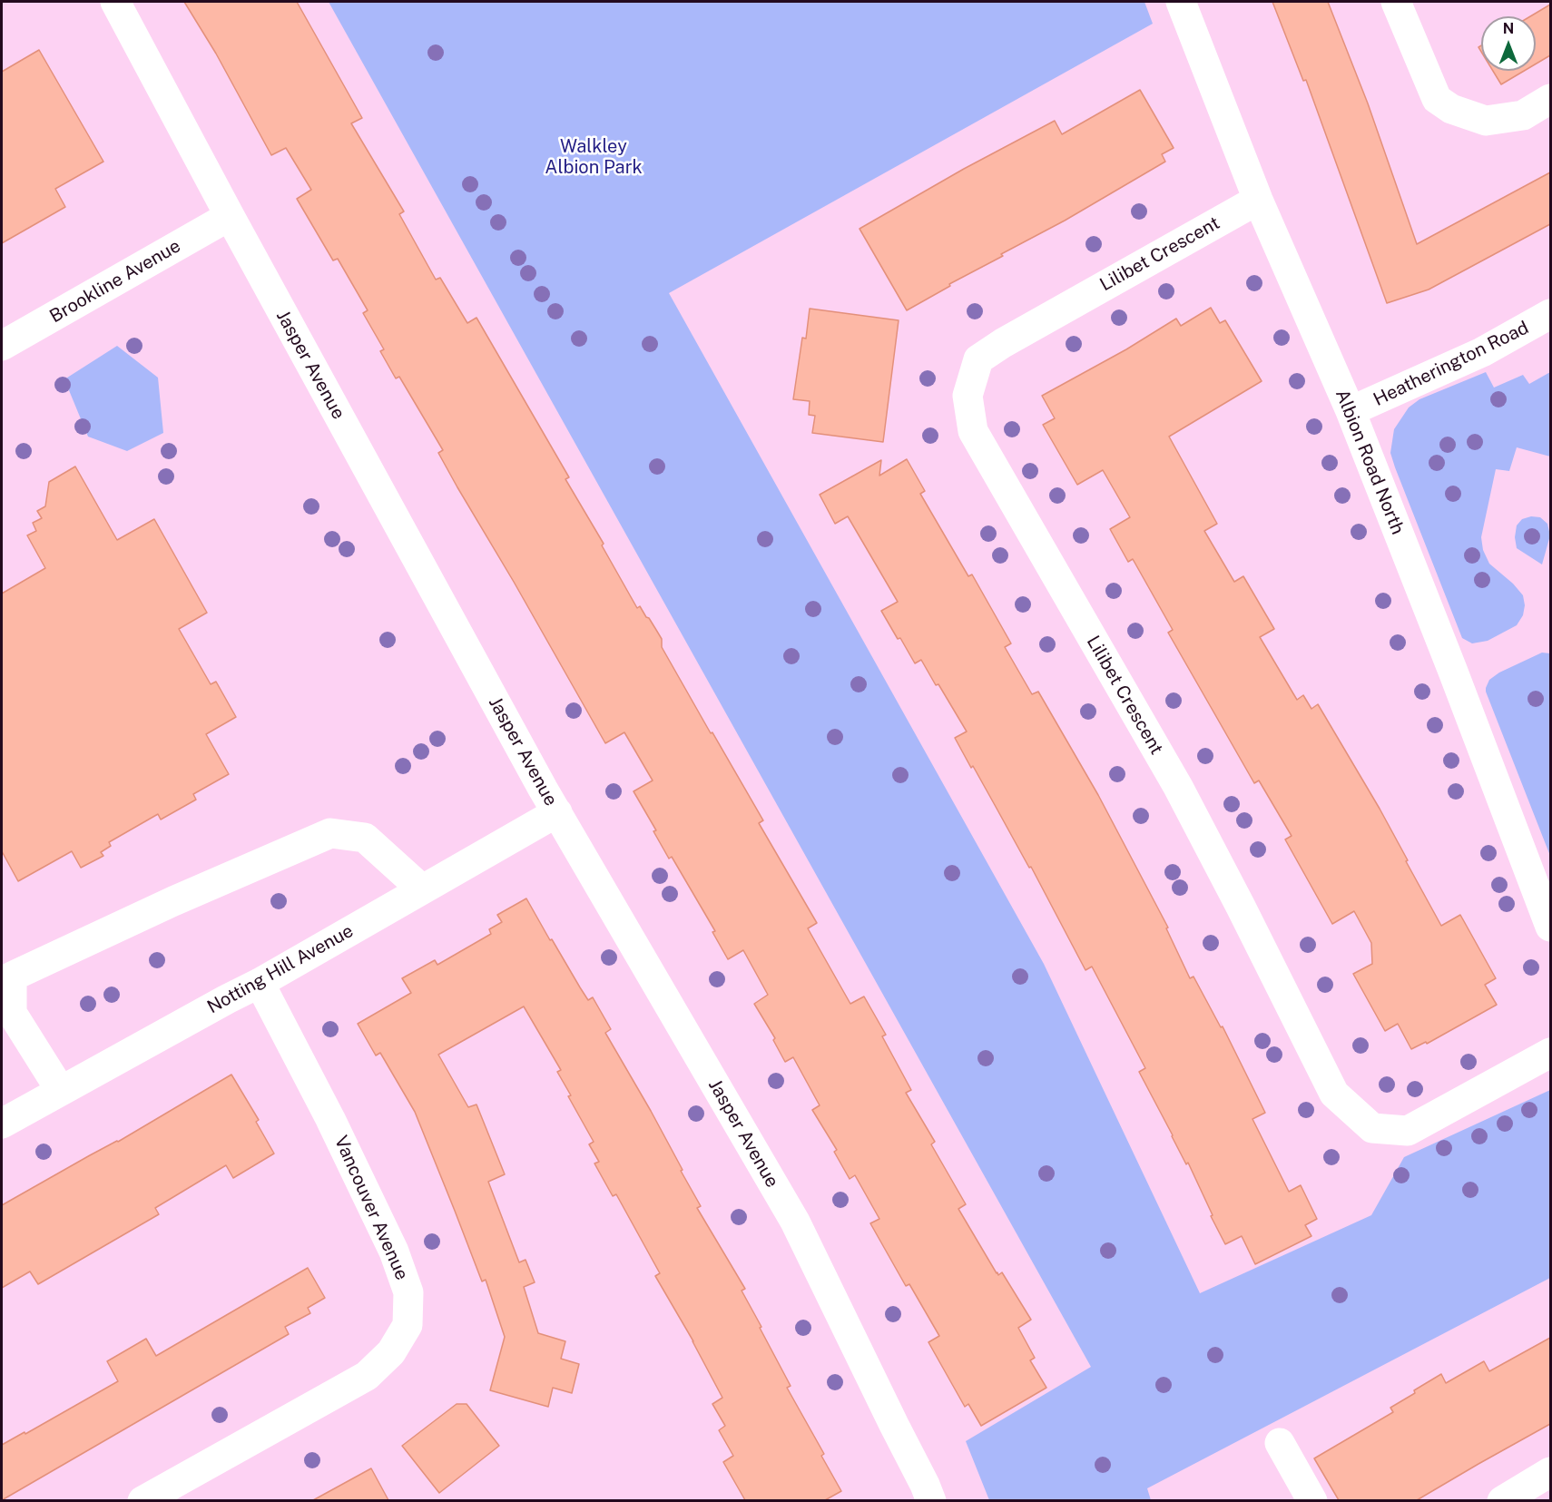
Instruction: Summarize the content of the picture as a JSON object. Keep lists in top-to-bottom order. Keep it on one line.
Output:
{"streets":{"street":["Lilibet Crescent","Brookline Avenue","Heatherington Road","Jasper Avenue","Albion Road North","Notting Hill Avenue","Vancouver Avenue"]},"crossings":[["Lilibet Crescent","Albion Road North"],["Brookline Avenue","Jasper Avenue"],["Heatherington Road","Albion Road North"],["Jasper Avenue","Notting Hill Avenue"],["Notting Hill Avenue","Vancouver Avenue"]],"parks":["Walkley Albion Park"],"north":"top"}
